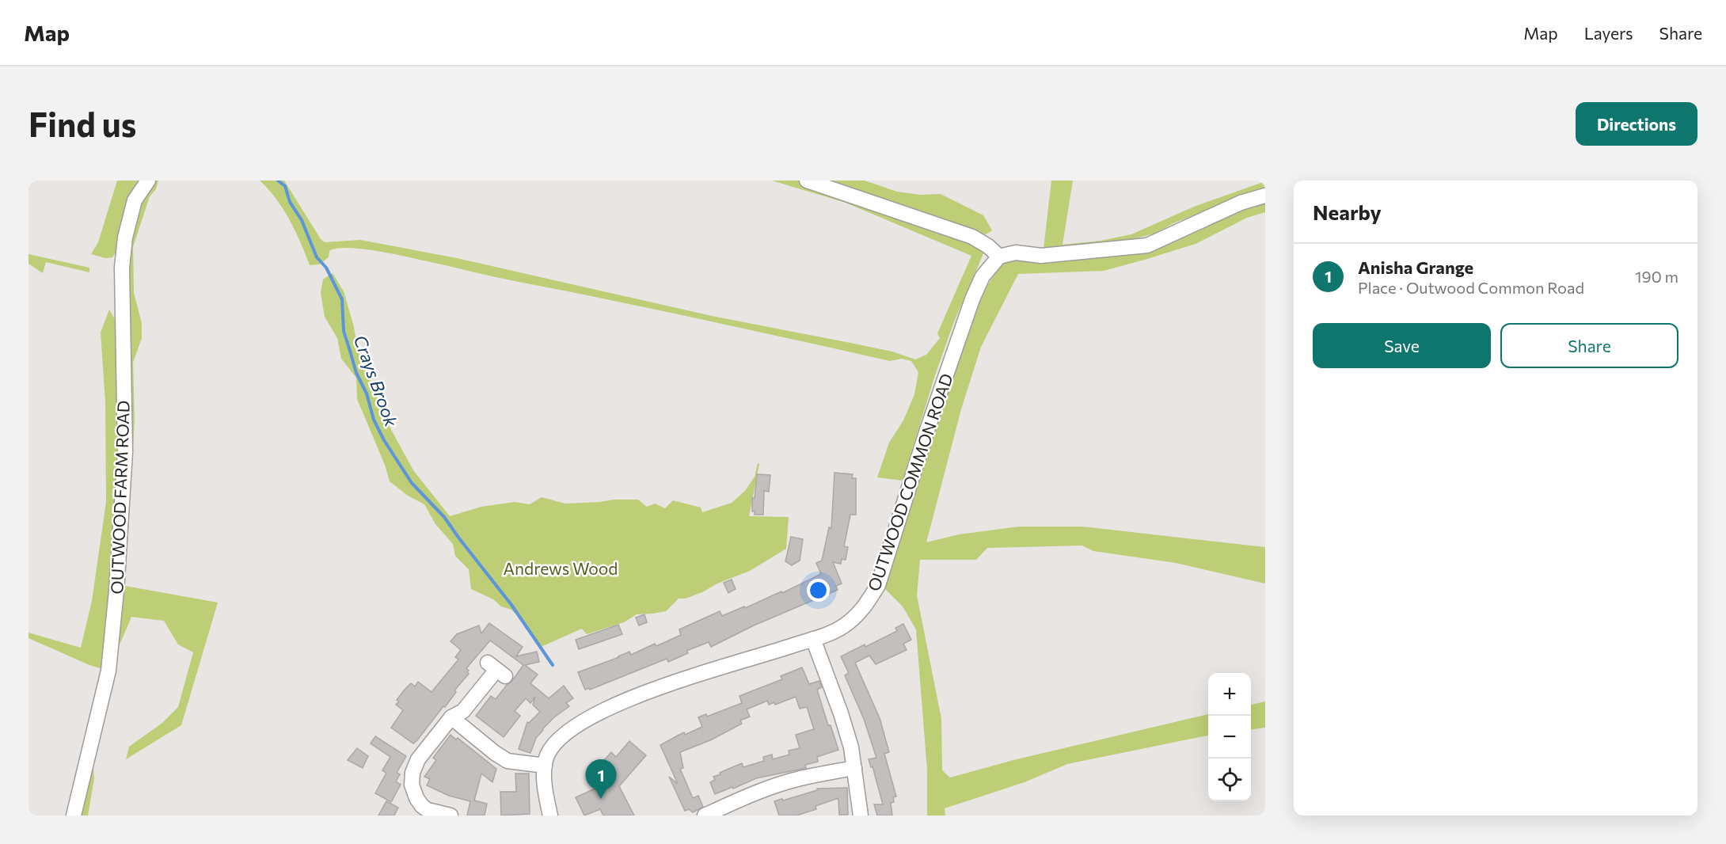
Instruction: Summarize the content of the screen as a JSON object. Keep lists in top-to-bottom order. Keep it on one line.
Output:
{"streets":{"street":["OUTWOOD COMMON ROAD","OUTWOOD FARM ROAD"]},"water":["Crays Brook"],"parks":["Andrews Wood"],"page":{"header":"Map","nav":["Map","Layers","Share"],"buttons":["Directions",["Save","Share"]],"title":"Find us","heading":"Nearby","list":[{"mark":"1","name":"Anisha Grange","note":"Place · Outwood Common Road","value":"190 m"}],"map_buttons":["+","−"],"pins":"1"}}
